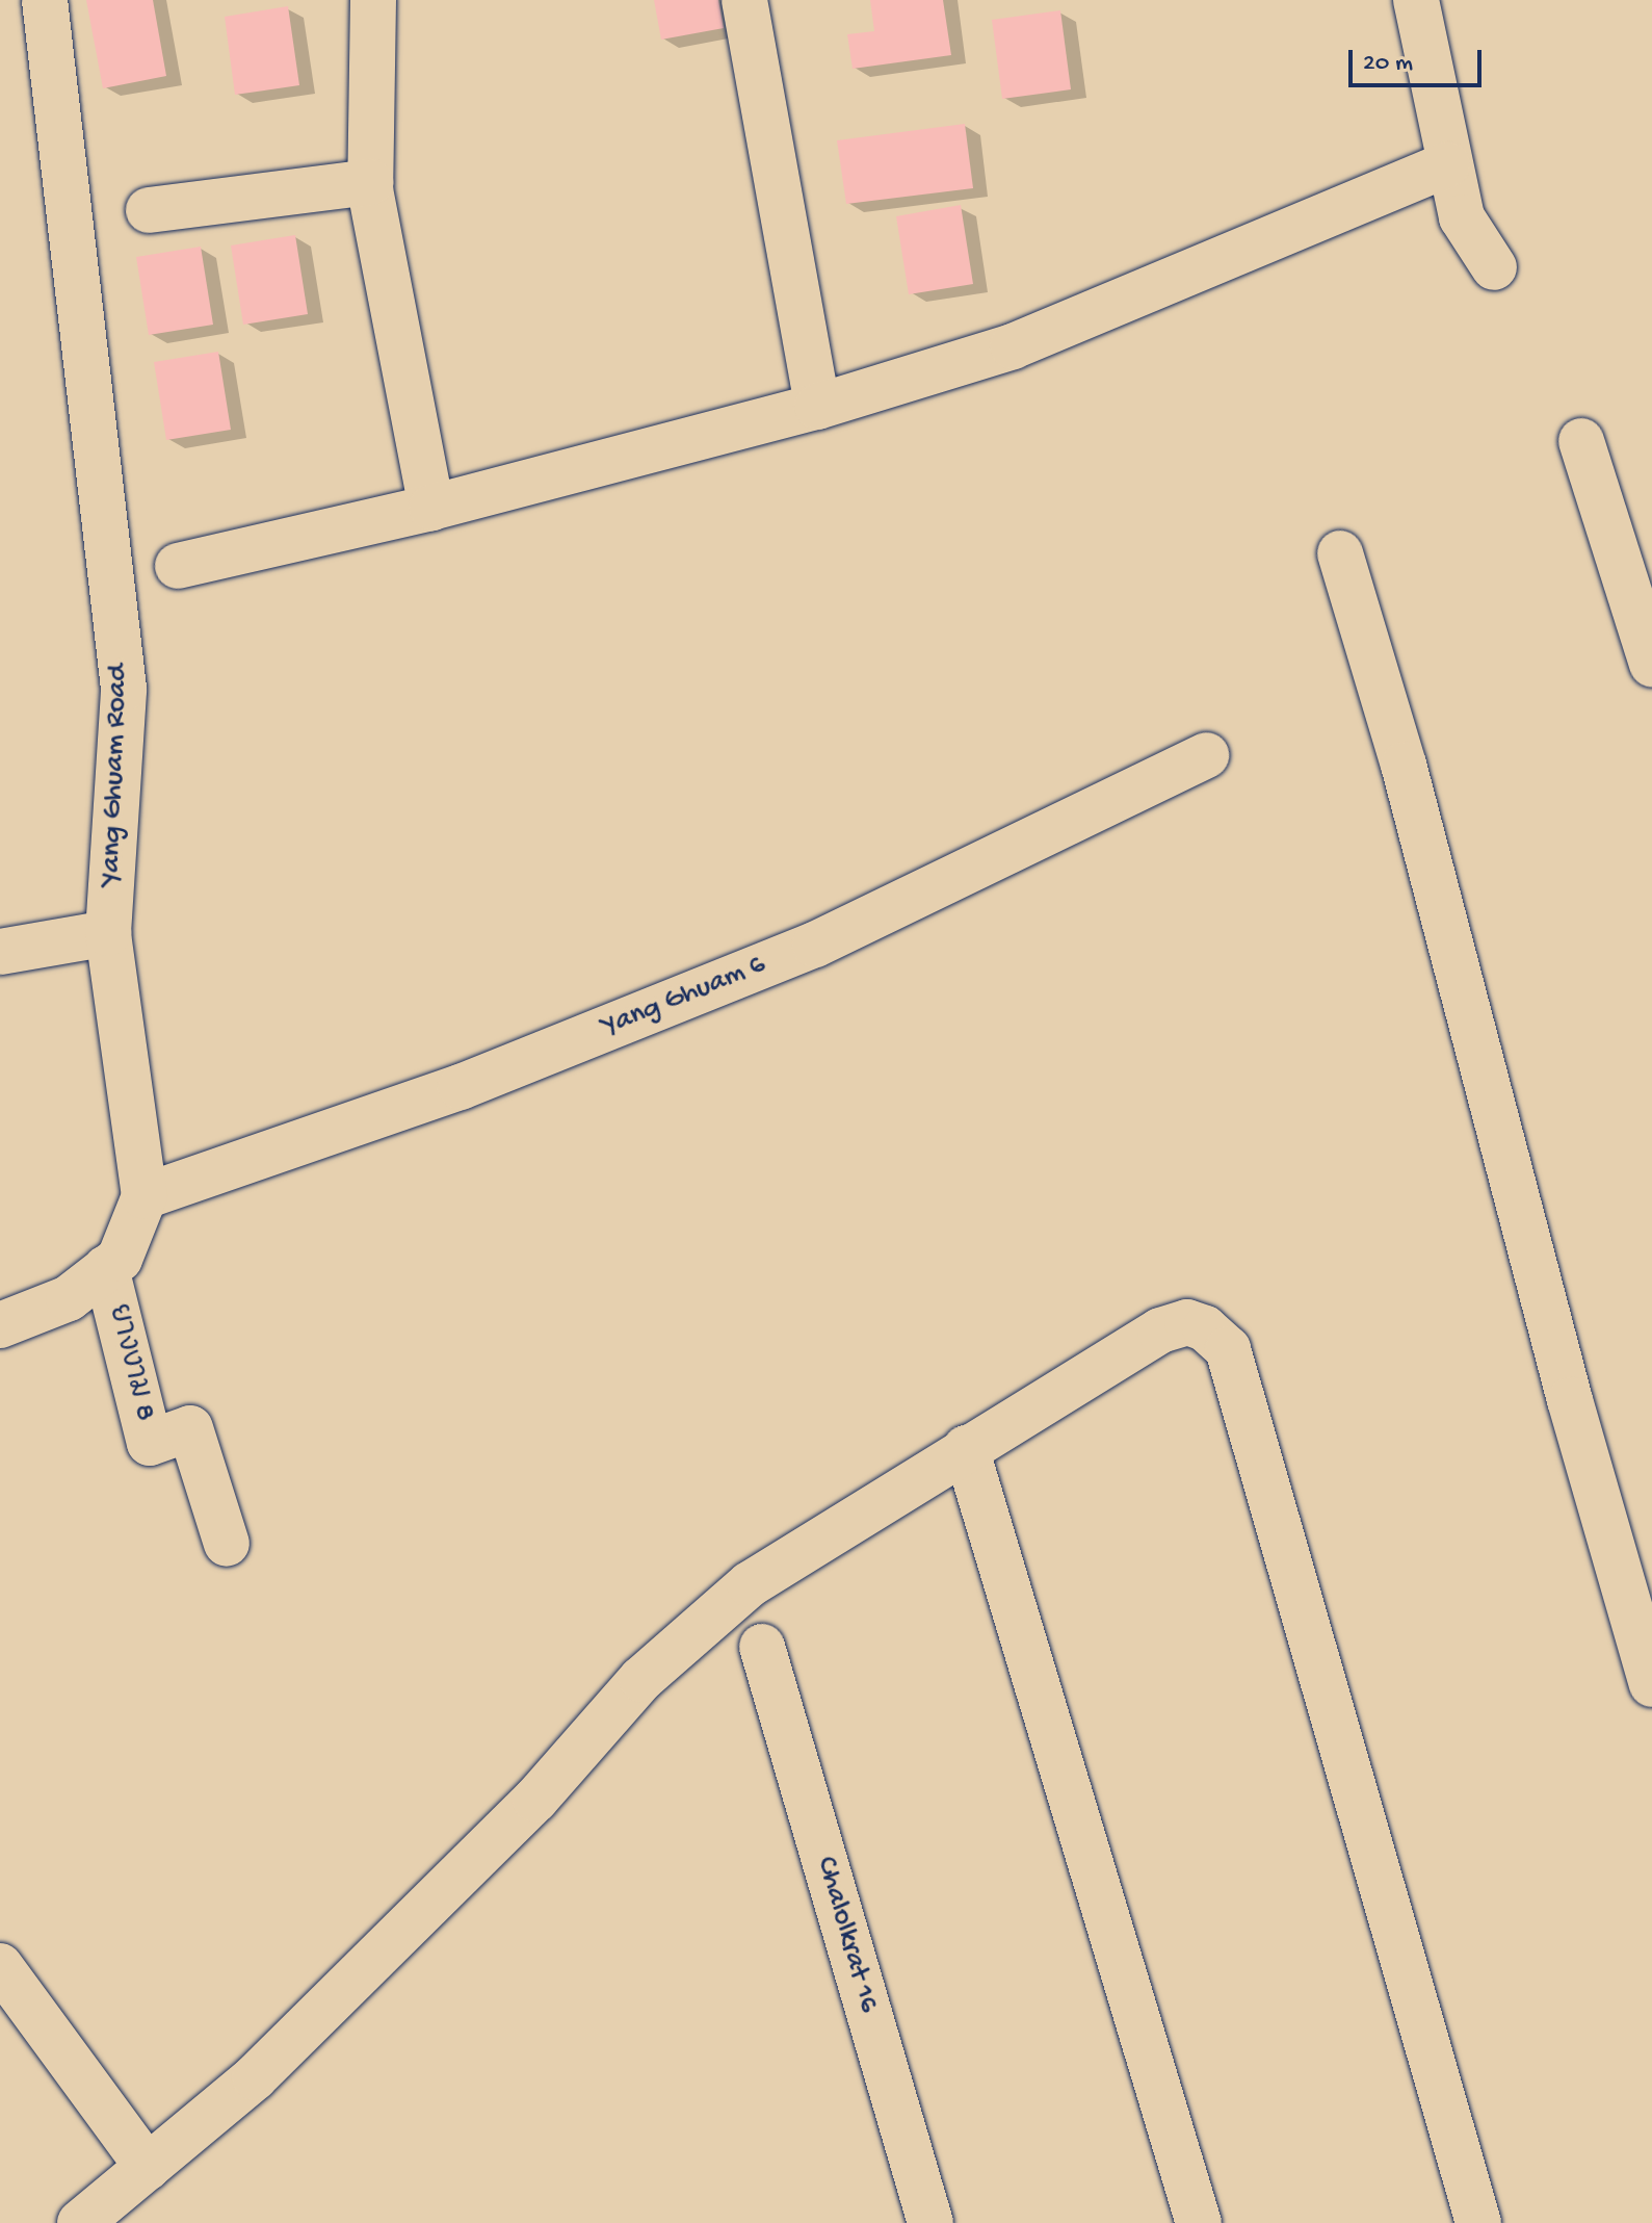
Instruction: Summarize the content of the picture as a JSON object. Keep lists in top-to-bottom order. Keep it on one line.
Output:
{"streets":{"street":["Yang Ghuam Road","Yang Ghuam 6","ยางงาม 8","Chalolkrat 16"]},"crossings":[["Yang Ghuam Road","Yang Ghuam 6"],["Yang Ghuam Road","ยางงาม 8"]],"scale_bar":"20 m"}
